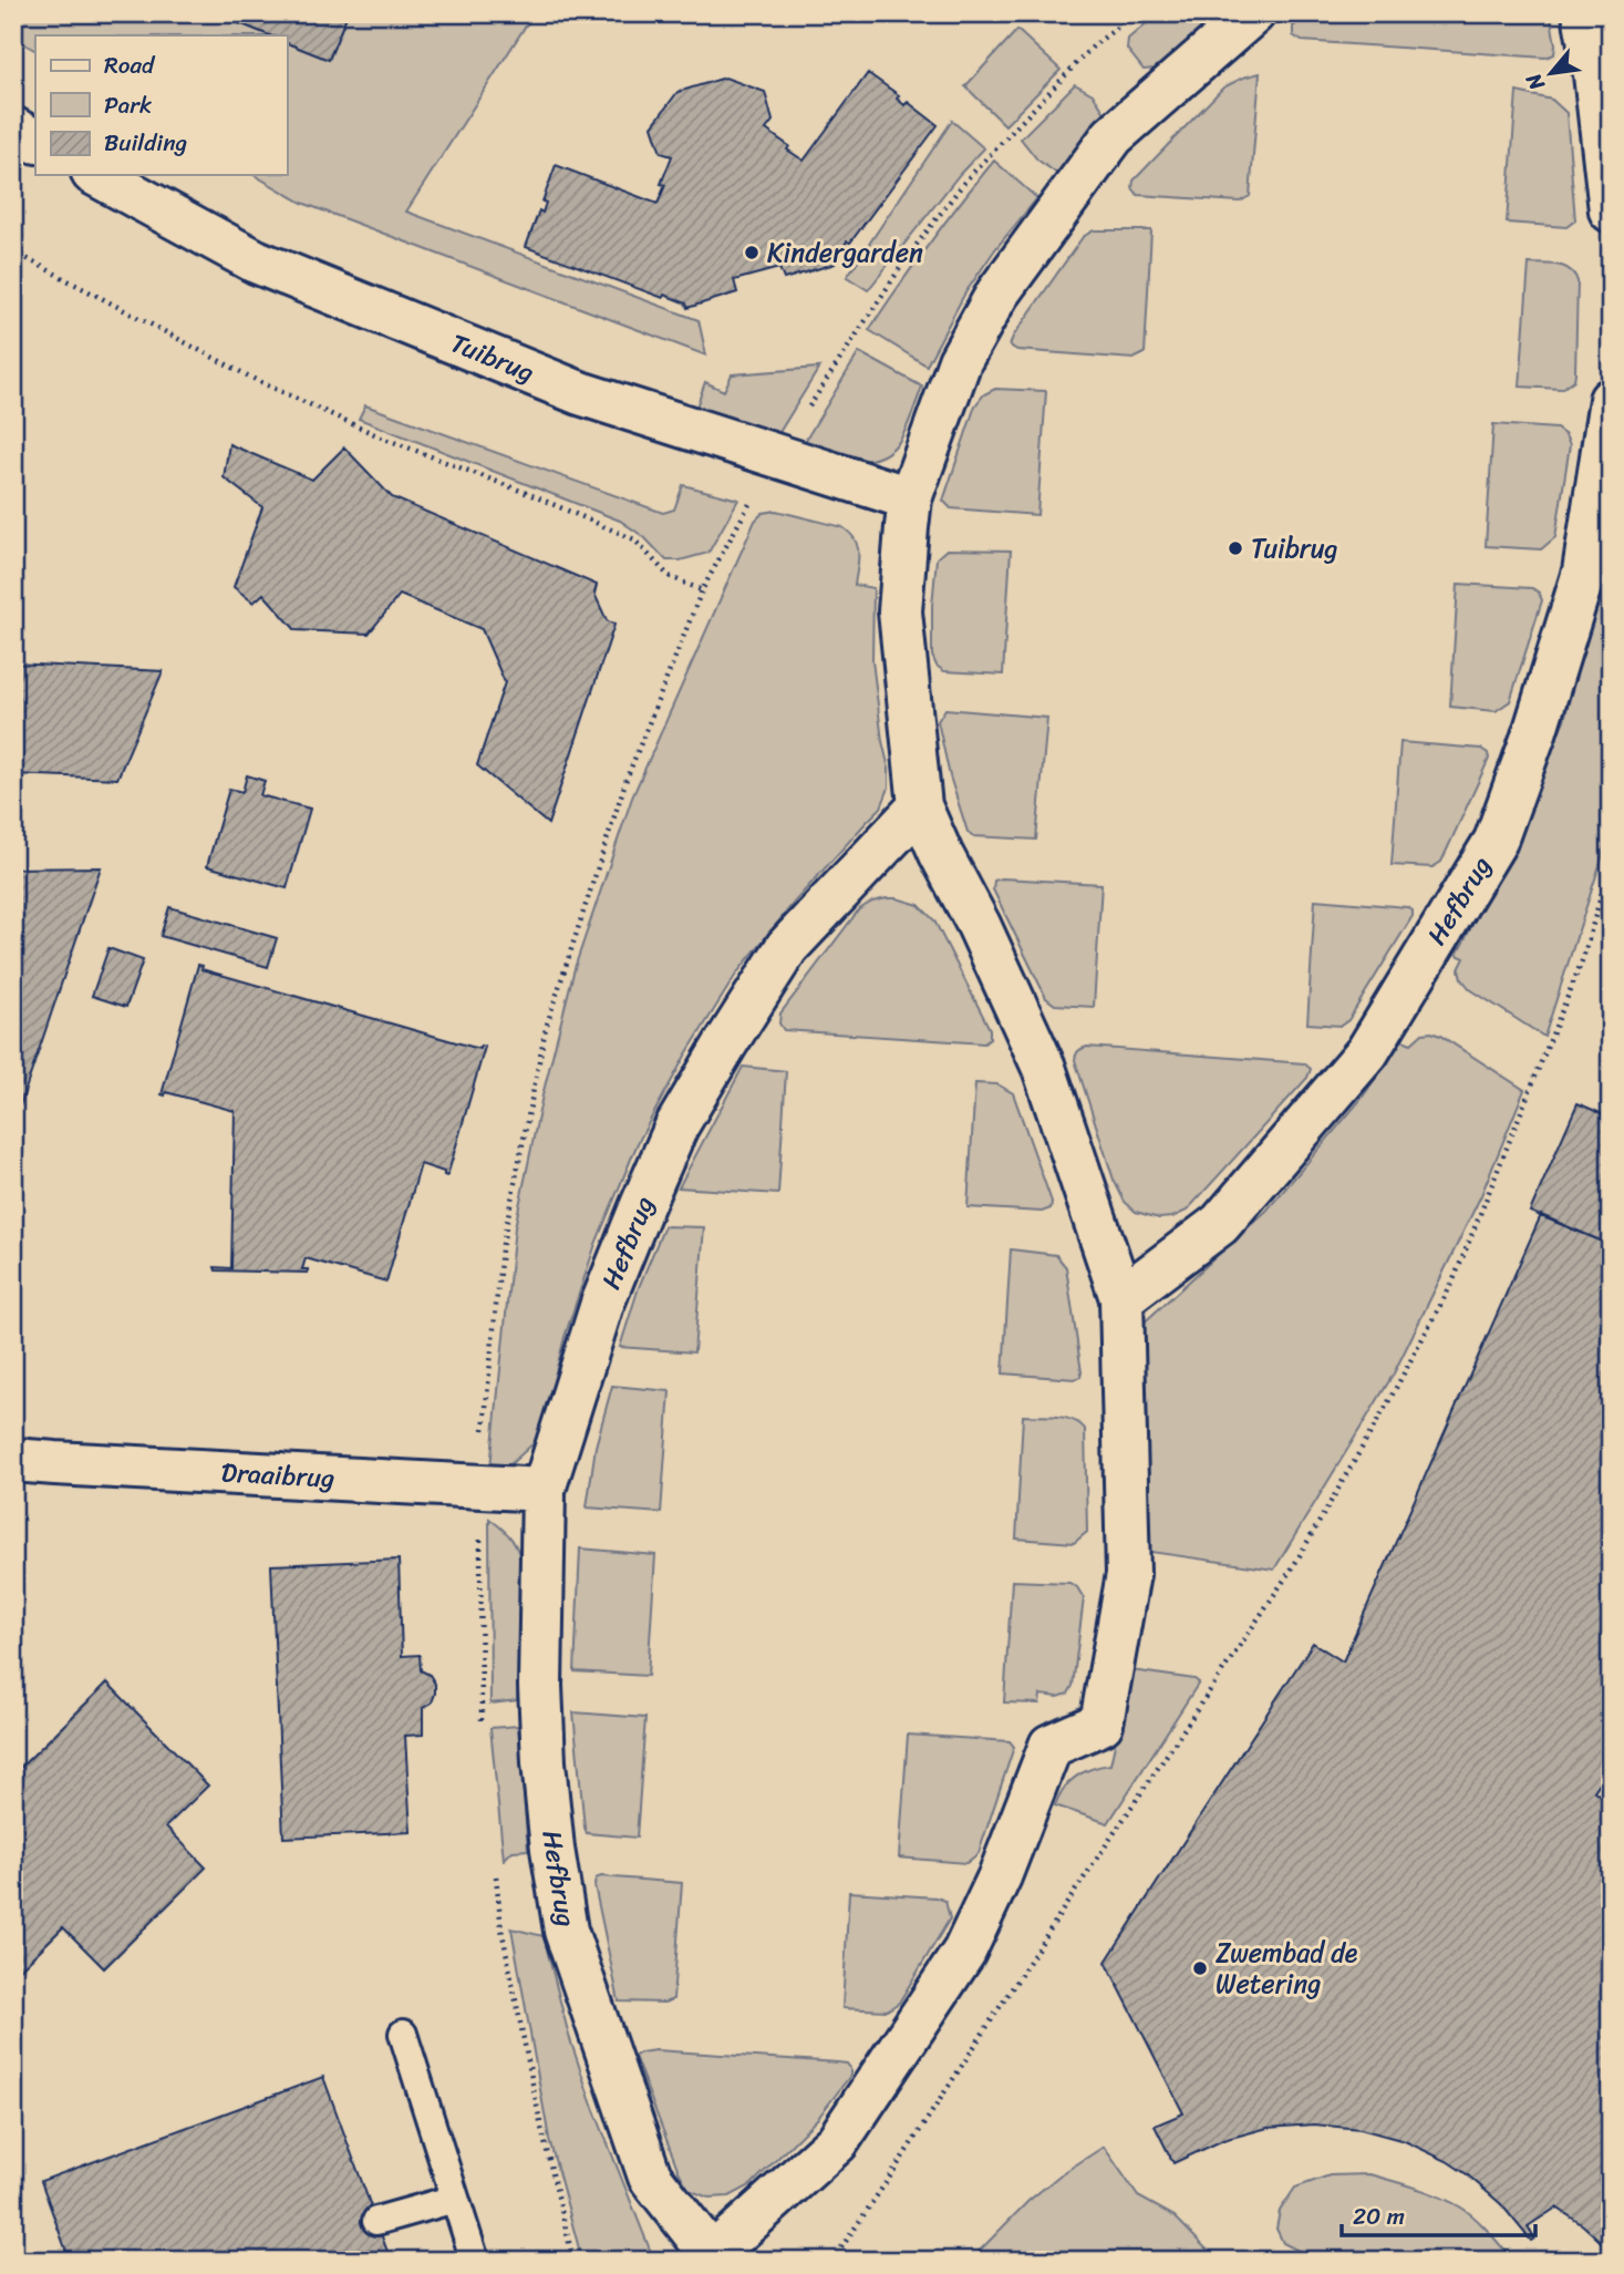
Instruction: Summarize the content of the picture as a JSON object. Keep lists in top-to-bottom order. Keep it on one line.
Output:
{"streets":{"street":["Tuibrug","Hefbrug","Draaibrug"]},"crossings":[["Hefbrug","Draaibrug"]],"places":["Kindergarden","Tuibrug","Zwembad de Wetering"],"legend":["Road","Park","Building"],"scale_bar":"20 m","north":"bottom left"}
